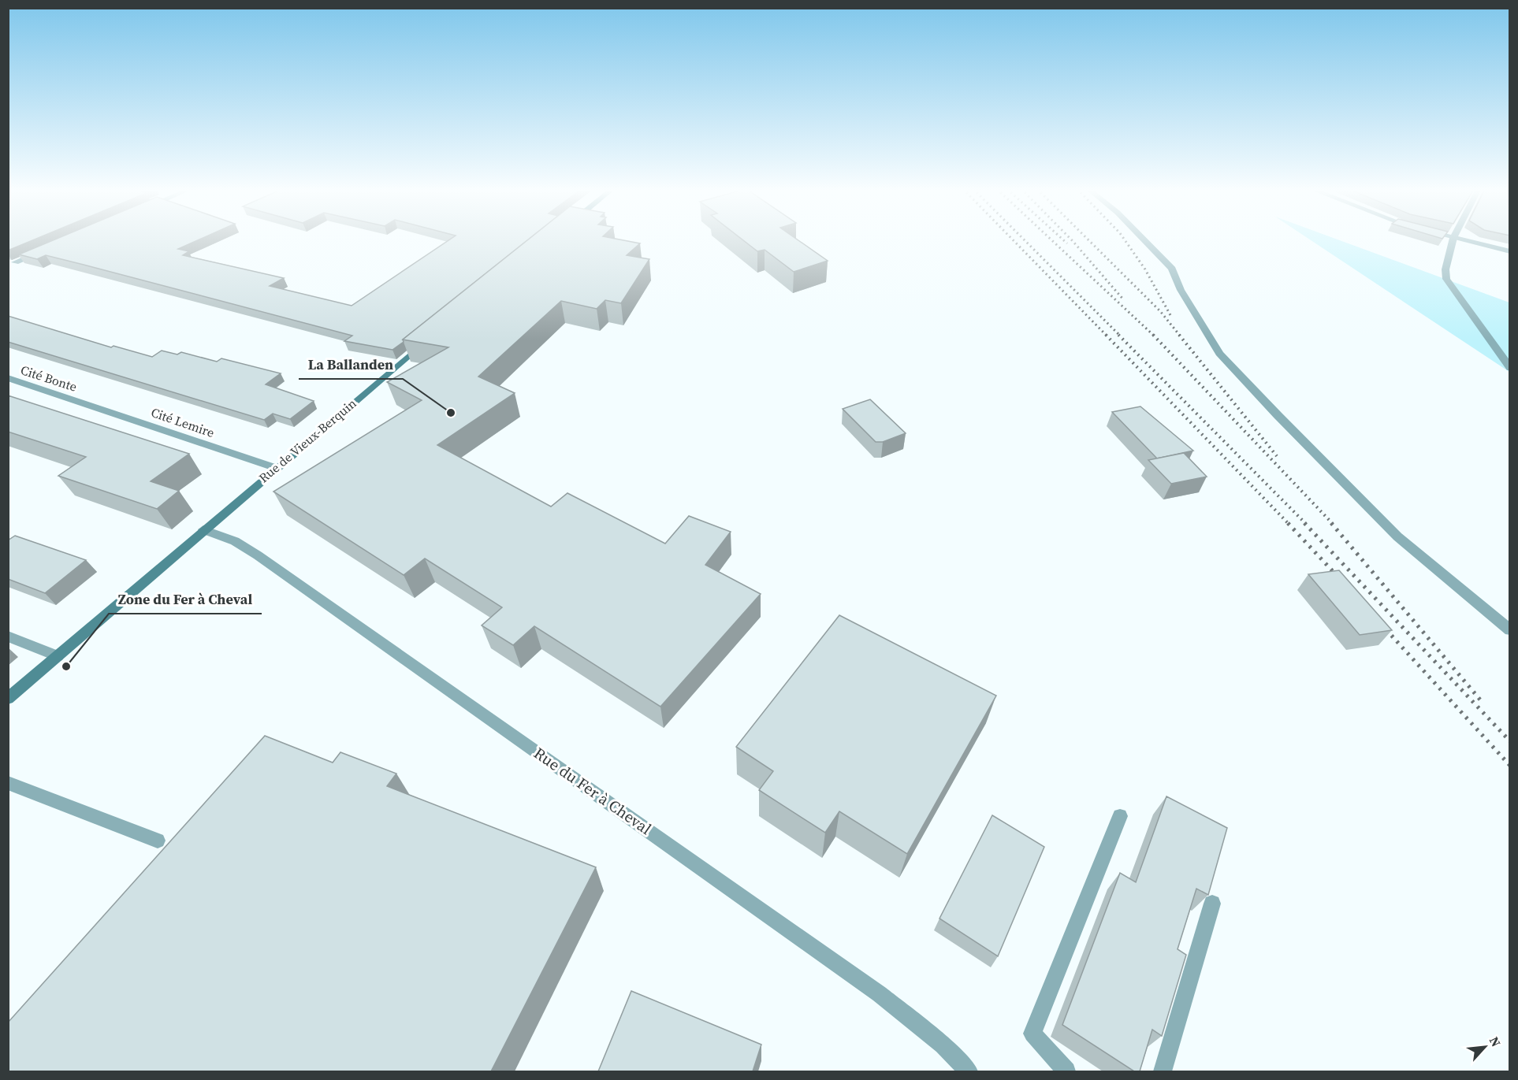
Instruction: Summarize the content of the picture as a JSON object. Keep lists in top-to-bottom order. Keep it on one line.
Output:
{"streets":{"street":["Cité Bonte","Cité Lemire","Rue de Vieux-Berquin","Rue du Fer à Cheval"]},"crossings":[["Cité Bonte","Cité Lemire"],["Cité Lemire","Rue de Vieux-Berquin"],["Rue de Vieux-Berquin","Rue du Fer à Cheval"]],"places":["La Ballanden","Zone du Fer à Cheval"],"north":"top right"}
